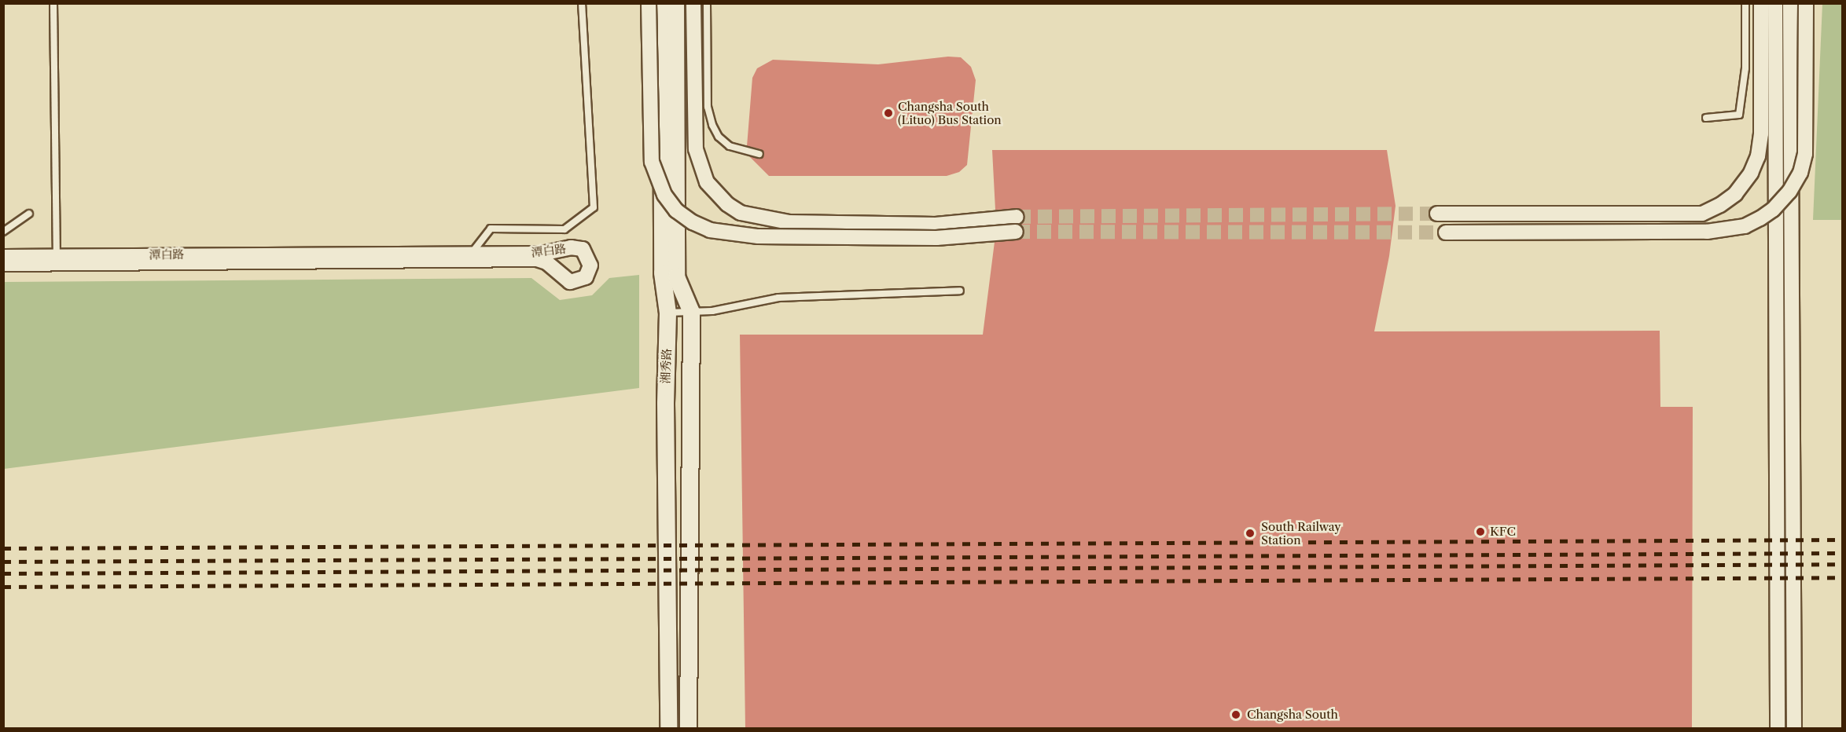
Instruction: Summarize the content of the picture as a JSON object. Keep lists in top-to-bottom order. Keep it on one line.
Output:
{"streets":{"main road":["湘秀路"],"street":["潭白路"]},"places":["Changsha South (Lituo) Bus Station","KFC","South Railway Station","Changsha South"]}
